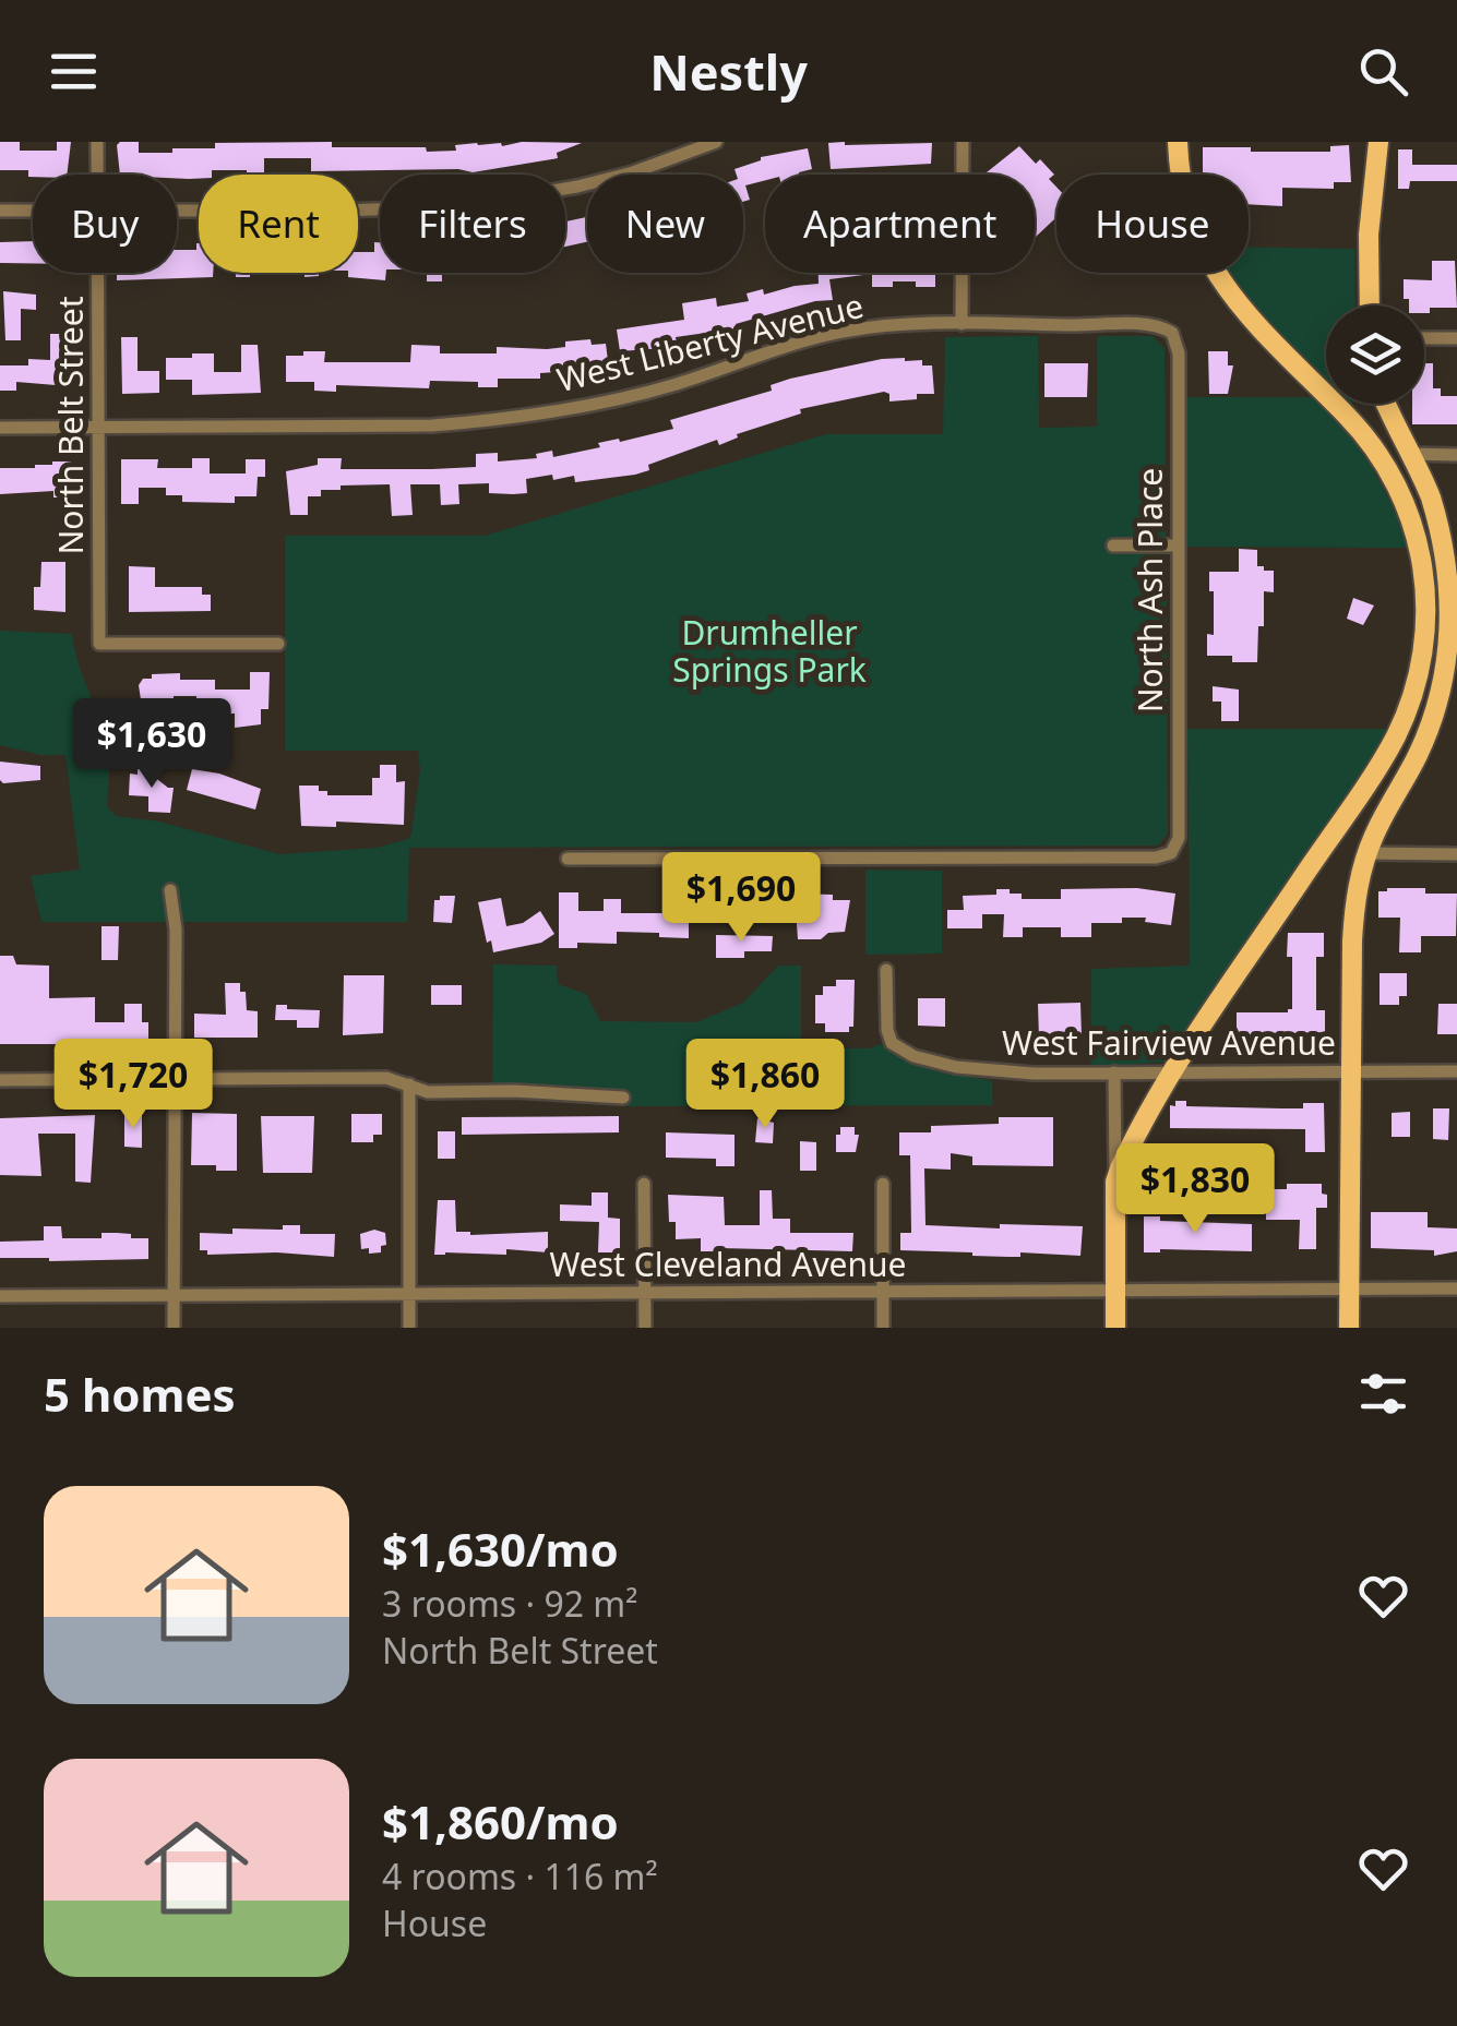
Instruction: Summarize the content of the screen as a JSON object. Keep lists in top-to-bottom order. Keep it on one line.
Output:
{"streets":{"street":["West Liberty Avenue","North Belt Street","North Ash Place","West Fairview Avenue","West Cleveland Avenue"]},"crossings":[["West Liberty Avenue","North Belt Street"],["West Liberty Avenue","North Ash Place"]],"parks":["Drumheller Springs Park"],"page":{"header":"Nestly","chip":["Buy","Rent","Filters","New","Apartment","House"],"price":["$1,630","$1,690","$1,720","$1,860","$1,830"],"heading":"5 homes","list":[{"name":"$1,630/mo","note":"3 rooms · 92 m² · North Belt Street"},{"name":"$1,860/mo","note":"4 rooms · 116 m² · House"}]}}
